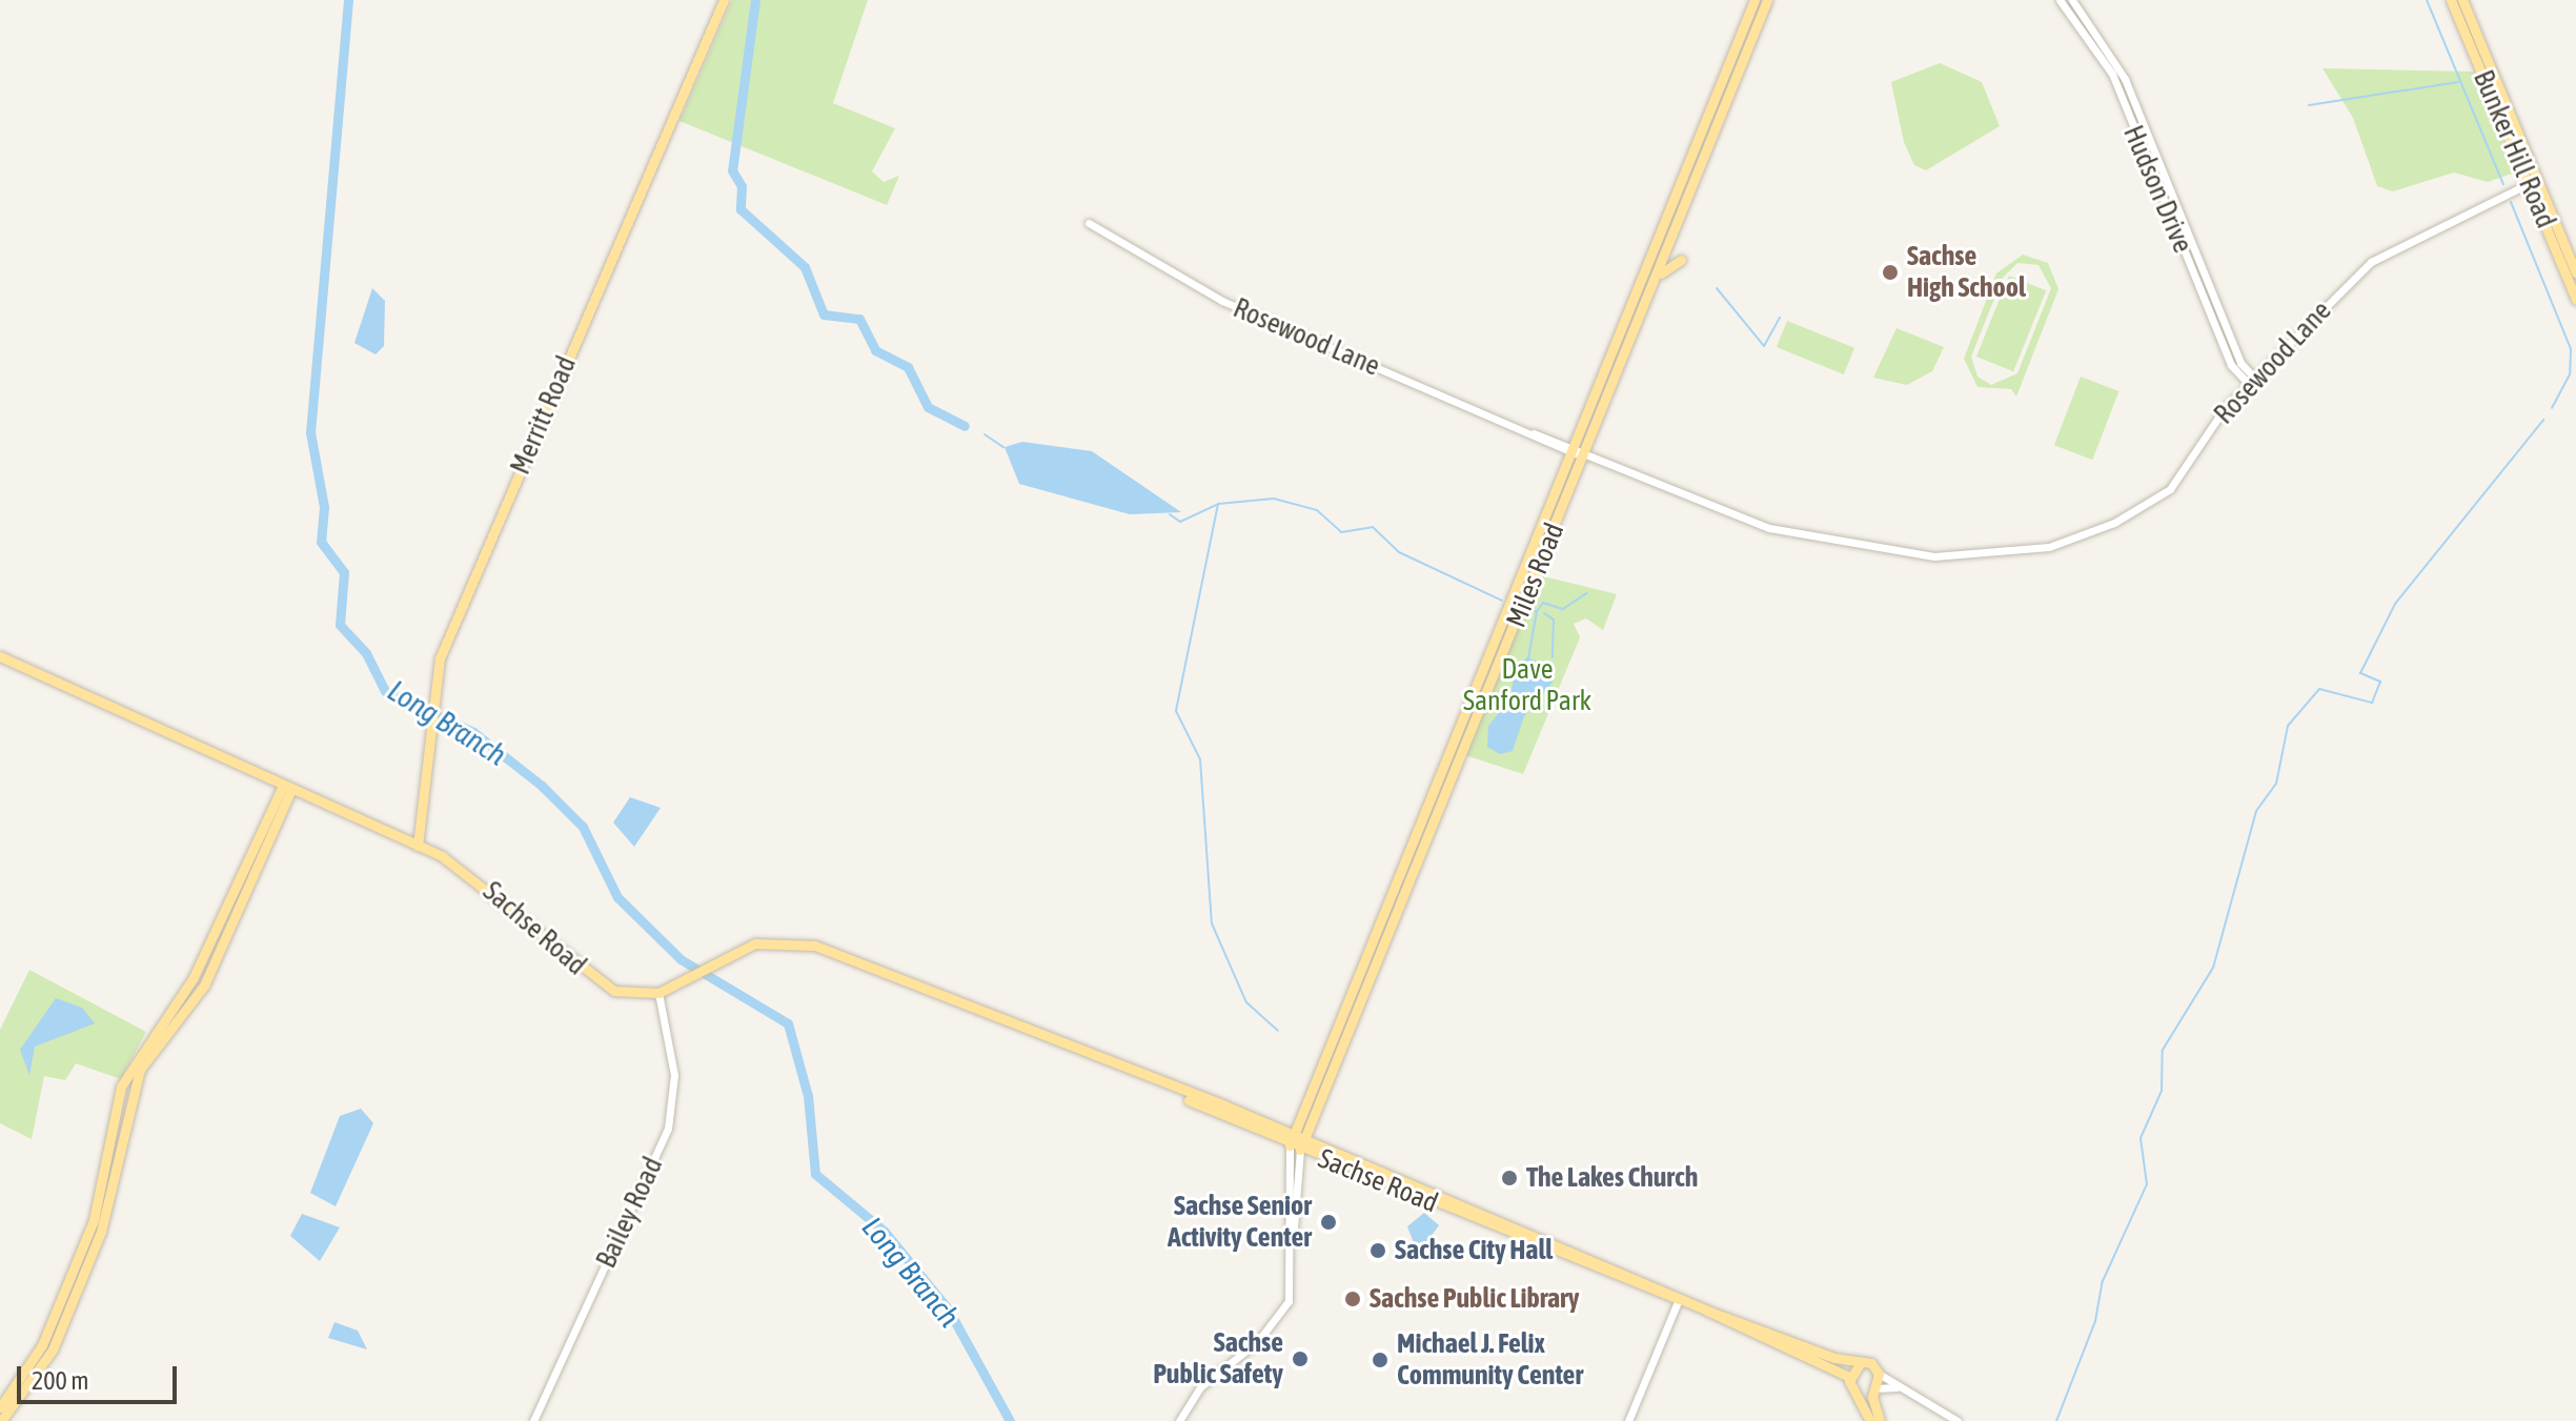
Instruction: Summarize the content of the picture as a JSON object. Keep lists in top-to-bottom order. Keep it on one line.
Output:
{"streets":{"main road":["Bunker Hill Road","Merritt Road","Miles Road","Sachse Road"],"street":["Hudson Drive","Rosewood Lane","Bailey Road"]},"crossings":[["Bunker Hill Road","Rosewood Lane"],["Hudson Drive","Rosewood Lane"],["Rosewood Lane","Miles Road"],["Merritt Road","Sachse Road"],["Miles Road","Sachse Road"],["Sachse Road","Bailey Road"]],"water":["Long Branch"],"parks":["Dave Sanford Park"],"places":["Sachse High School","The Lakes Church","Sachse Senior Activity Center","Sachse City Hall","Sachse Public Library","Sachse Public Safety","Michael J. Felix Community Center"],"scale_bar":"200 m"}
